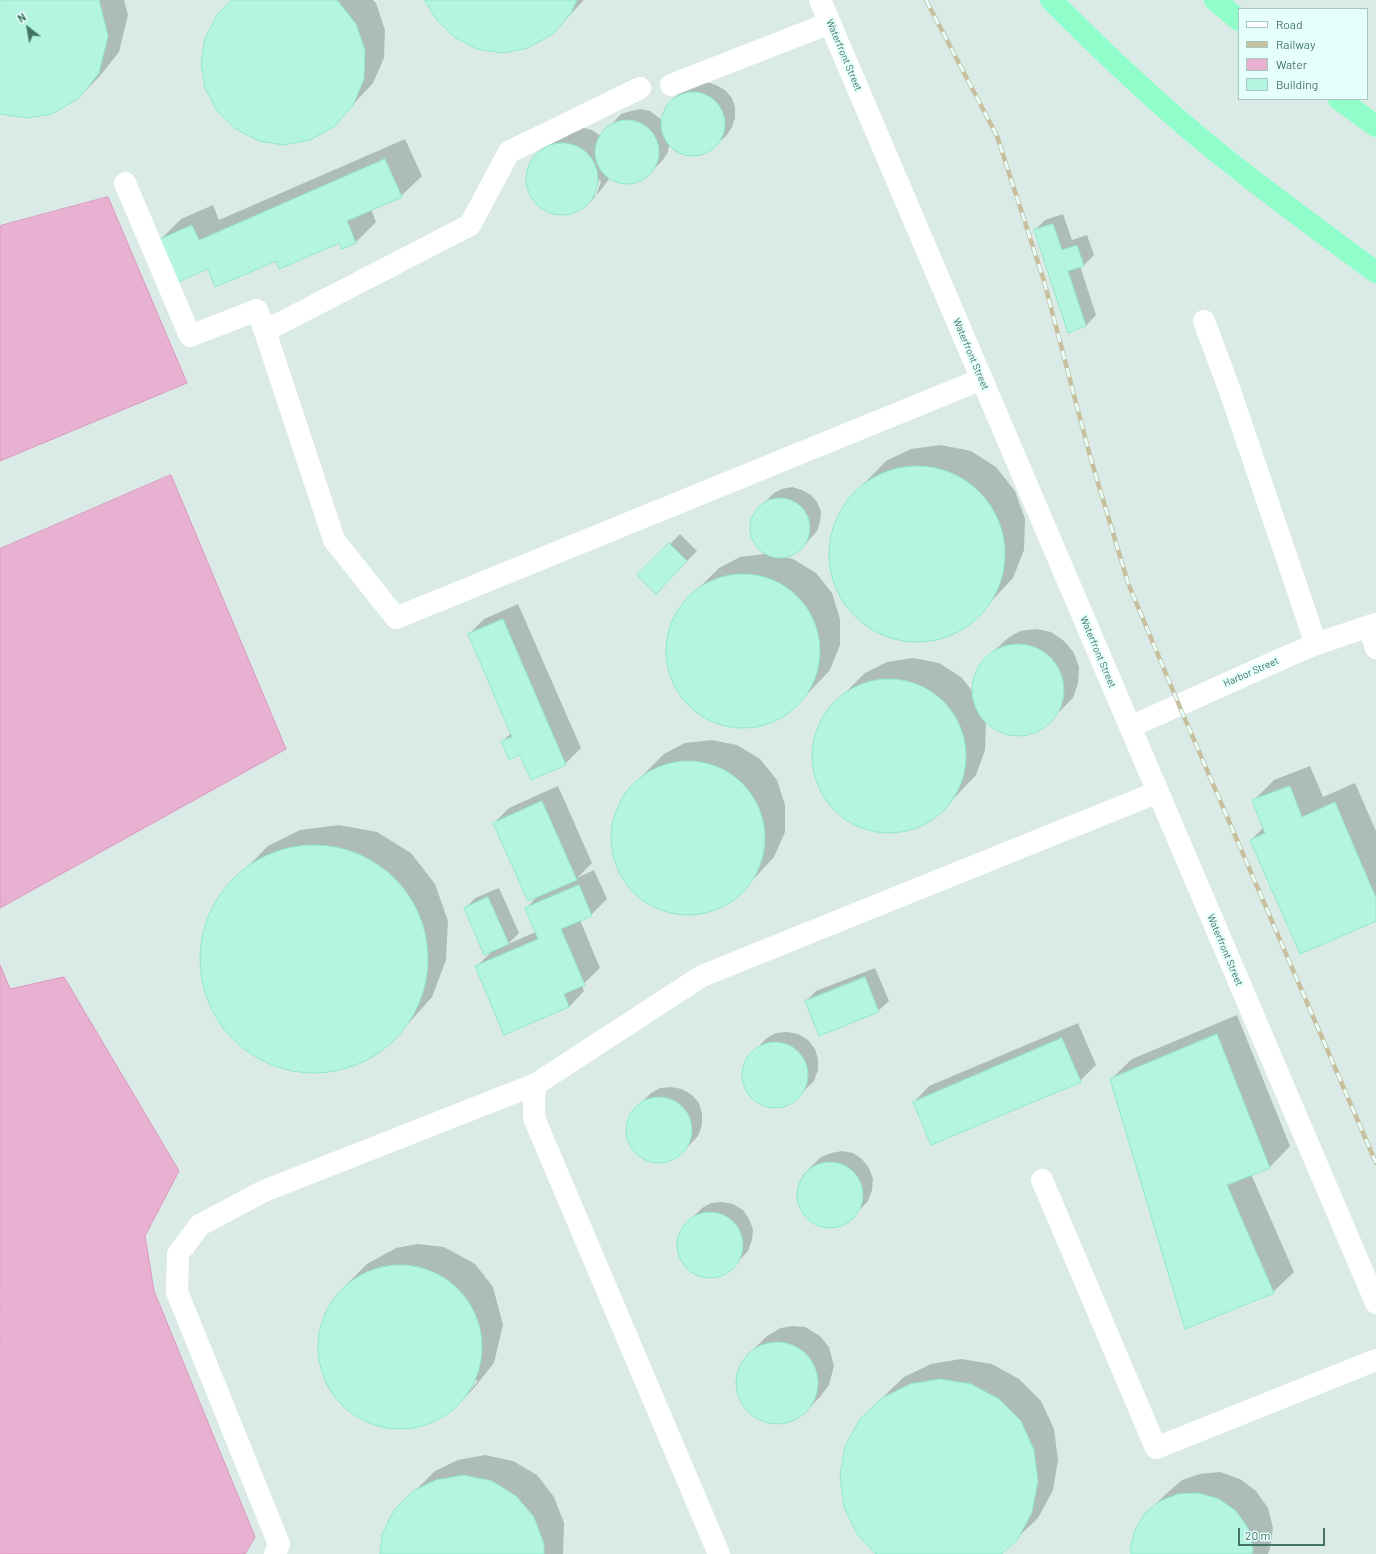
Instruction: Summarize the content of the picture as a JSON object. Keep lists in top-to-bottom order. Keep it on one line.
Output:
{"streets":{"street":["Waterfront Street","Harbor Street"]},"crossings":[["Waterfront Street","Harbor Street"]],"legend":["Road","Railway","Water","Building"],"scale_bar":"20 m","north":"top left"}
